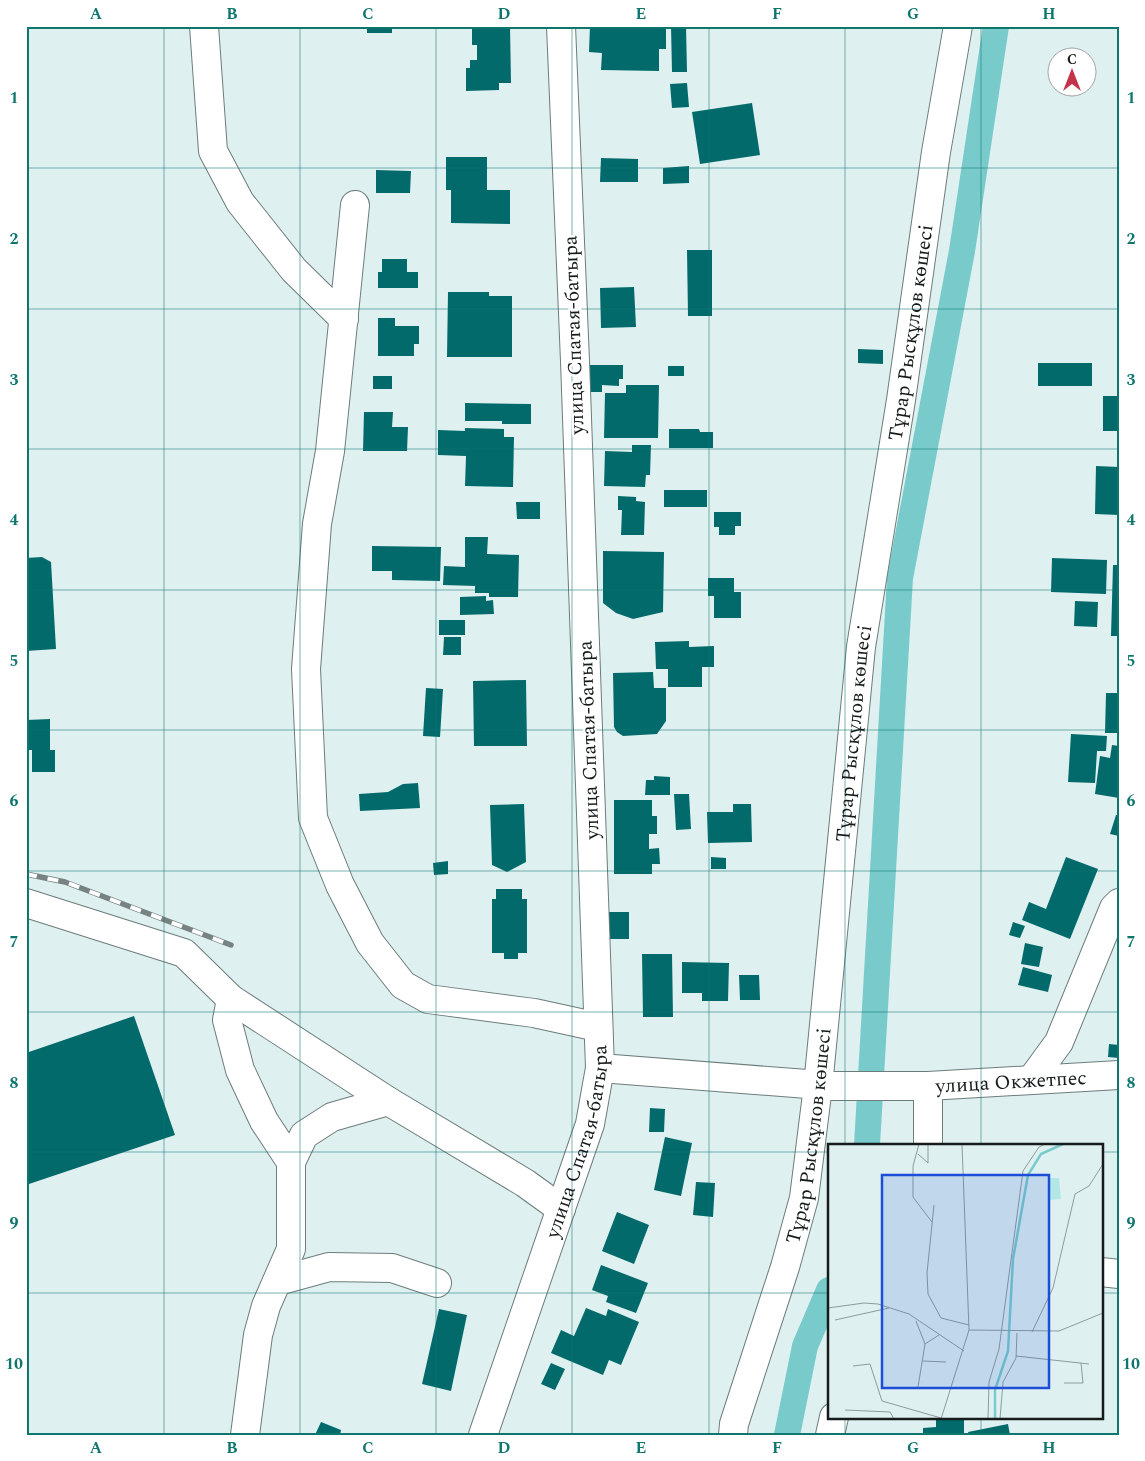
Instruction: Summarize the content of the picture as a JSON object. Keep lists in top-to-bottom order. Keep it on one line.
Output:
{"streets":{"street":["Тұрар Рысқұлов көшесі","улица Спатая-батыра","улица Окжетпес"]},"crossings":[["Тұрар Рысқұлов көшесі","улица Окжетпес"],["улица Спатая-батыра","улица Окжетпес"]],"north":"top","grid":{"columns":["A","B","C","D","E","F","G","H"],"rows":["1","2","3","4","5","6","7","8","9","10"]}}
